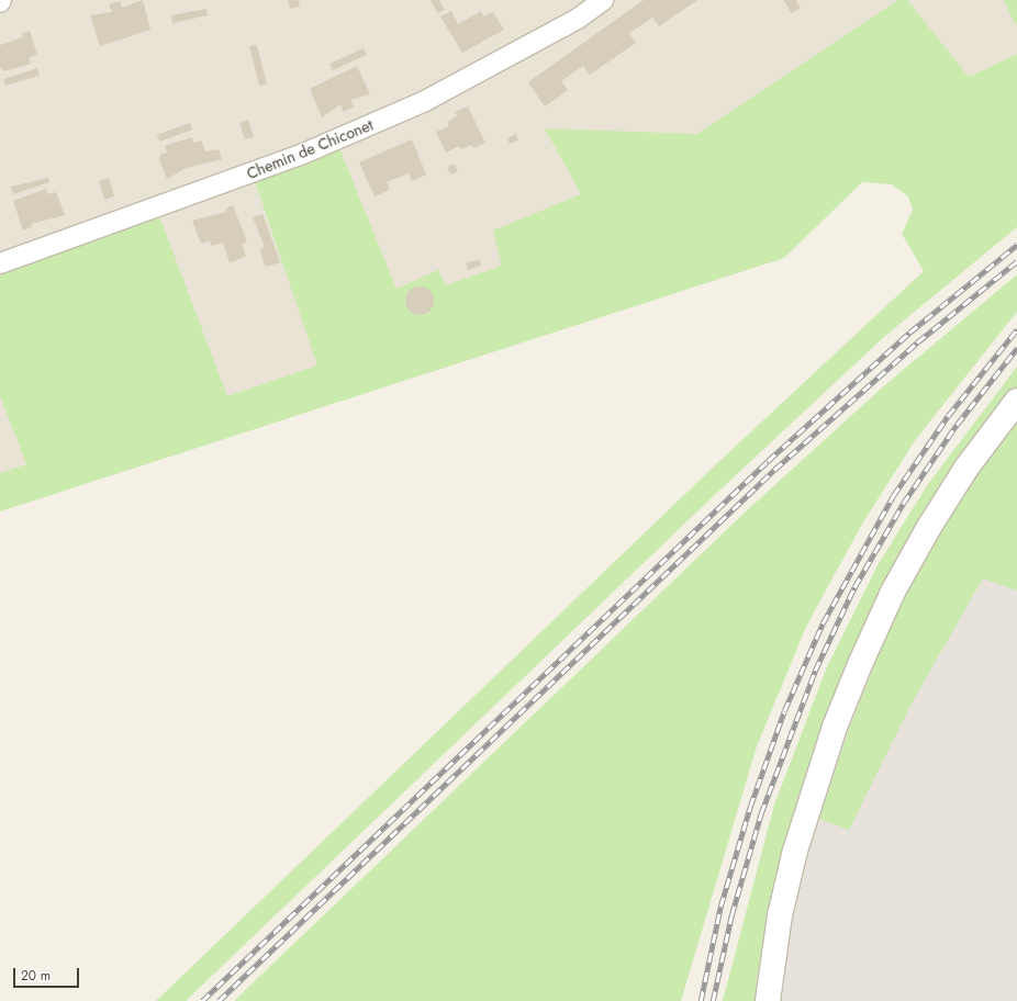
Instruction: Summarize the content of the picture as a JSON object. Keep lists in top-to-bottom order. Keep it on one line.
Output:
{"streets":{"street":["Chemin de Chiconet"]},"scale_bar":"20 m"}
